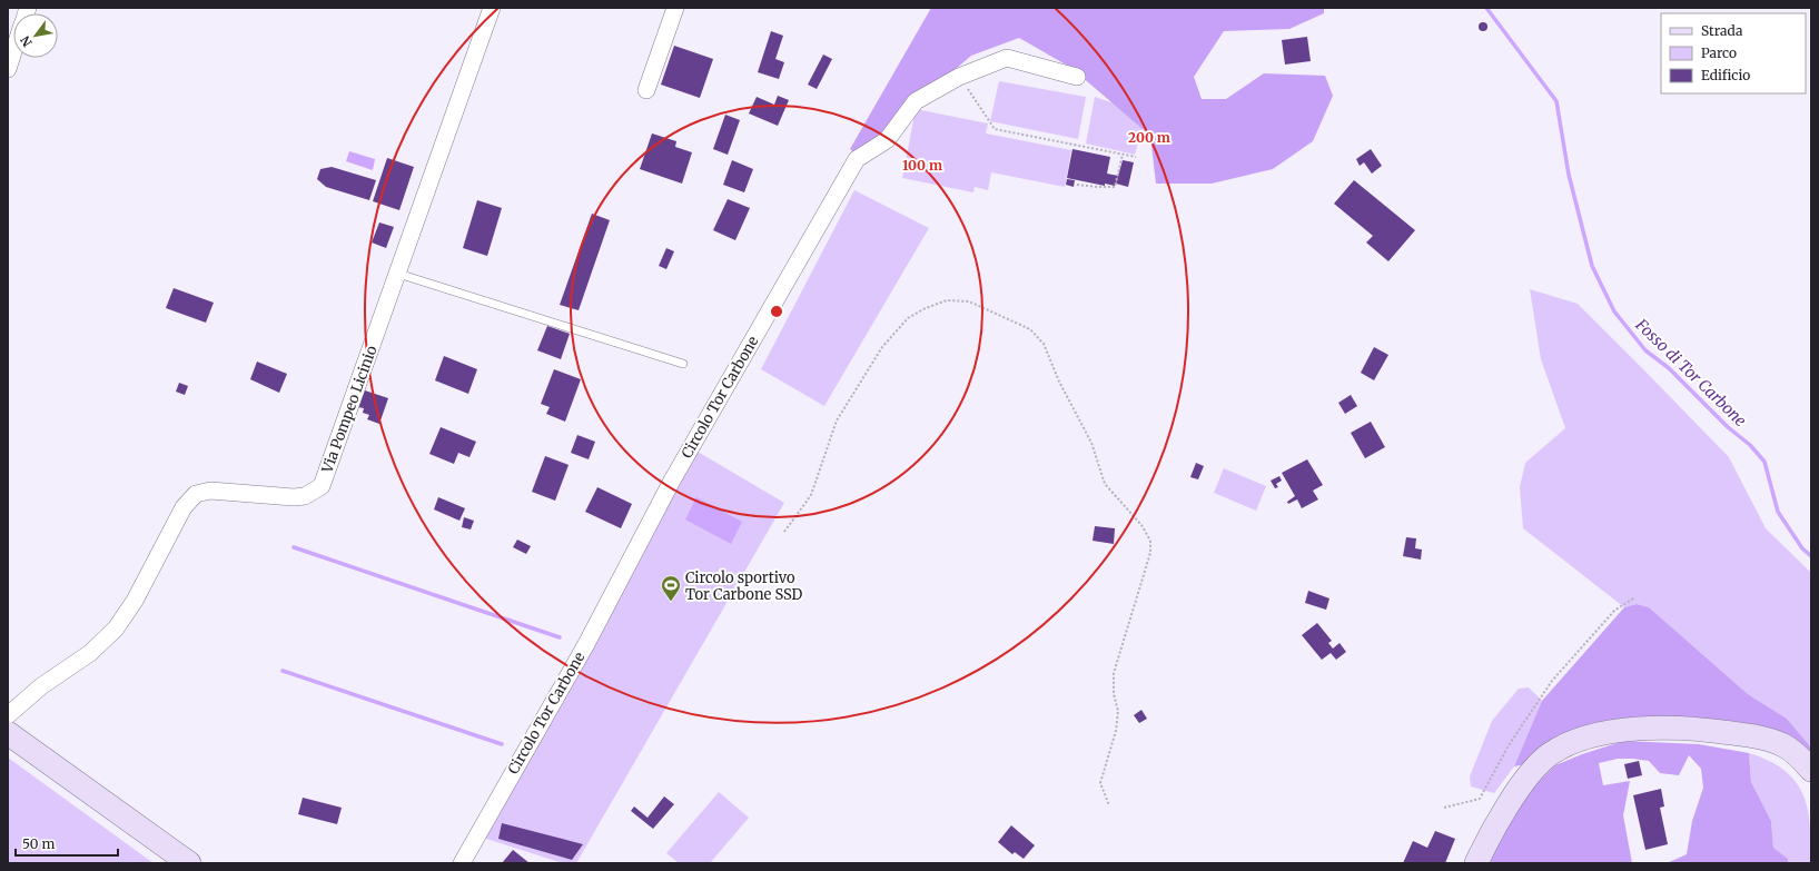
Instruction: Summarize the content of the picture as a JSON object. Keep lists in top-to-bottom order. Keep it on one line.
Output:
{"streets":{"street":["Circolo Tor Carbone","Via Pompeo Licinio"]},"water":["Fosso di Tor Carbone"],"places":{"sports":["Circolo sportivo Tor Carbone SSD"]},"legend":["Strada","Parco","Edificio"],"scale_bar":"50 m","north":"bottom left","rings":["200 m","100 m"]}
